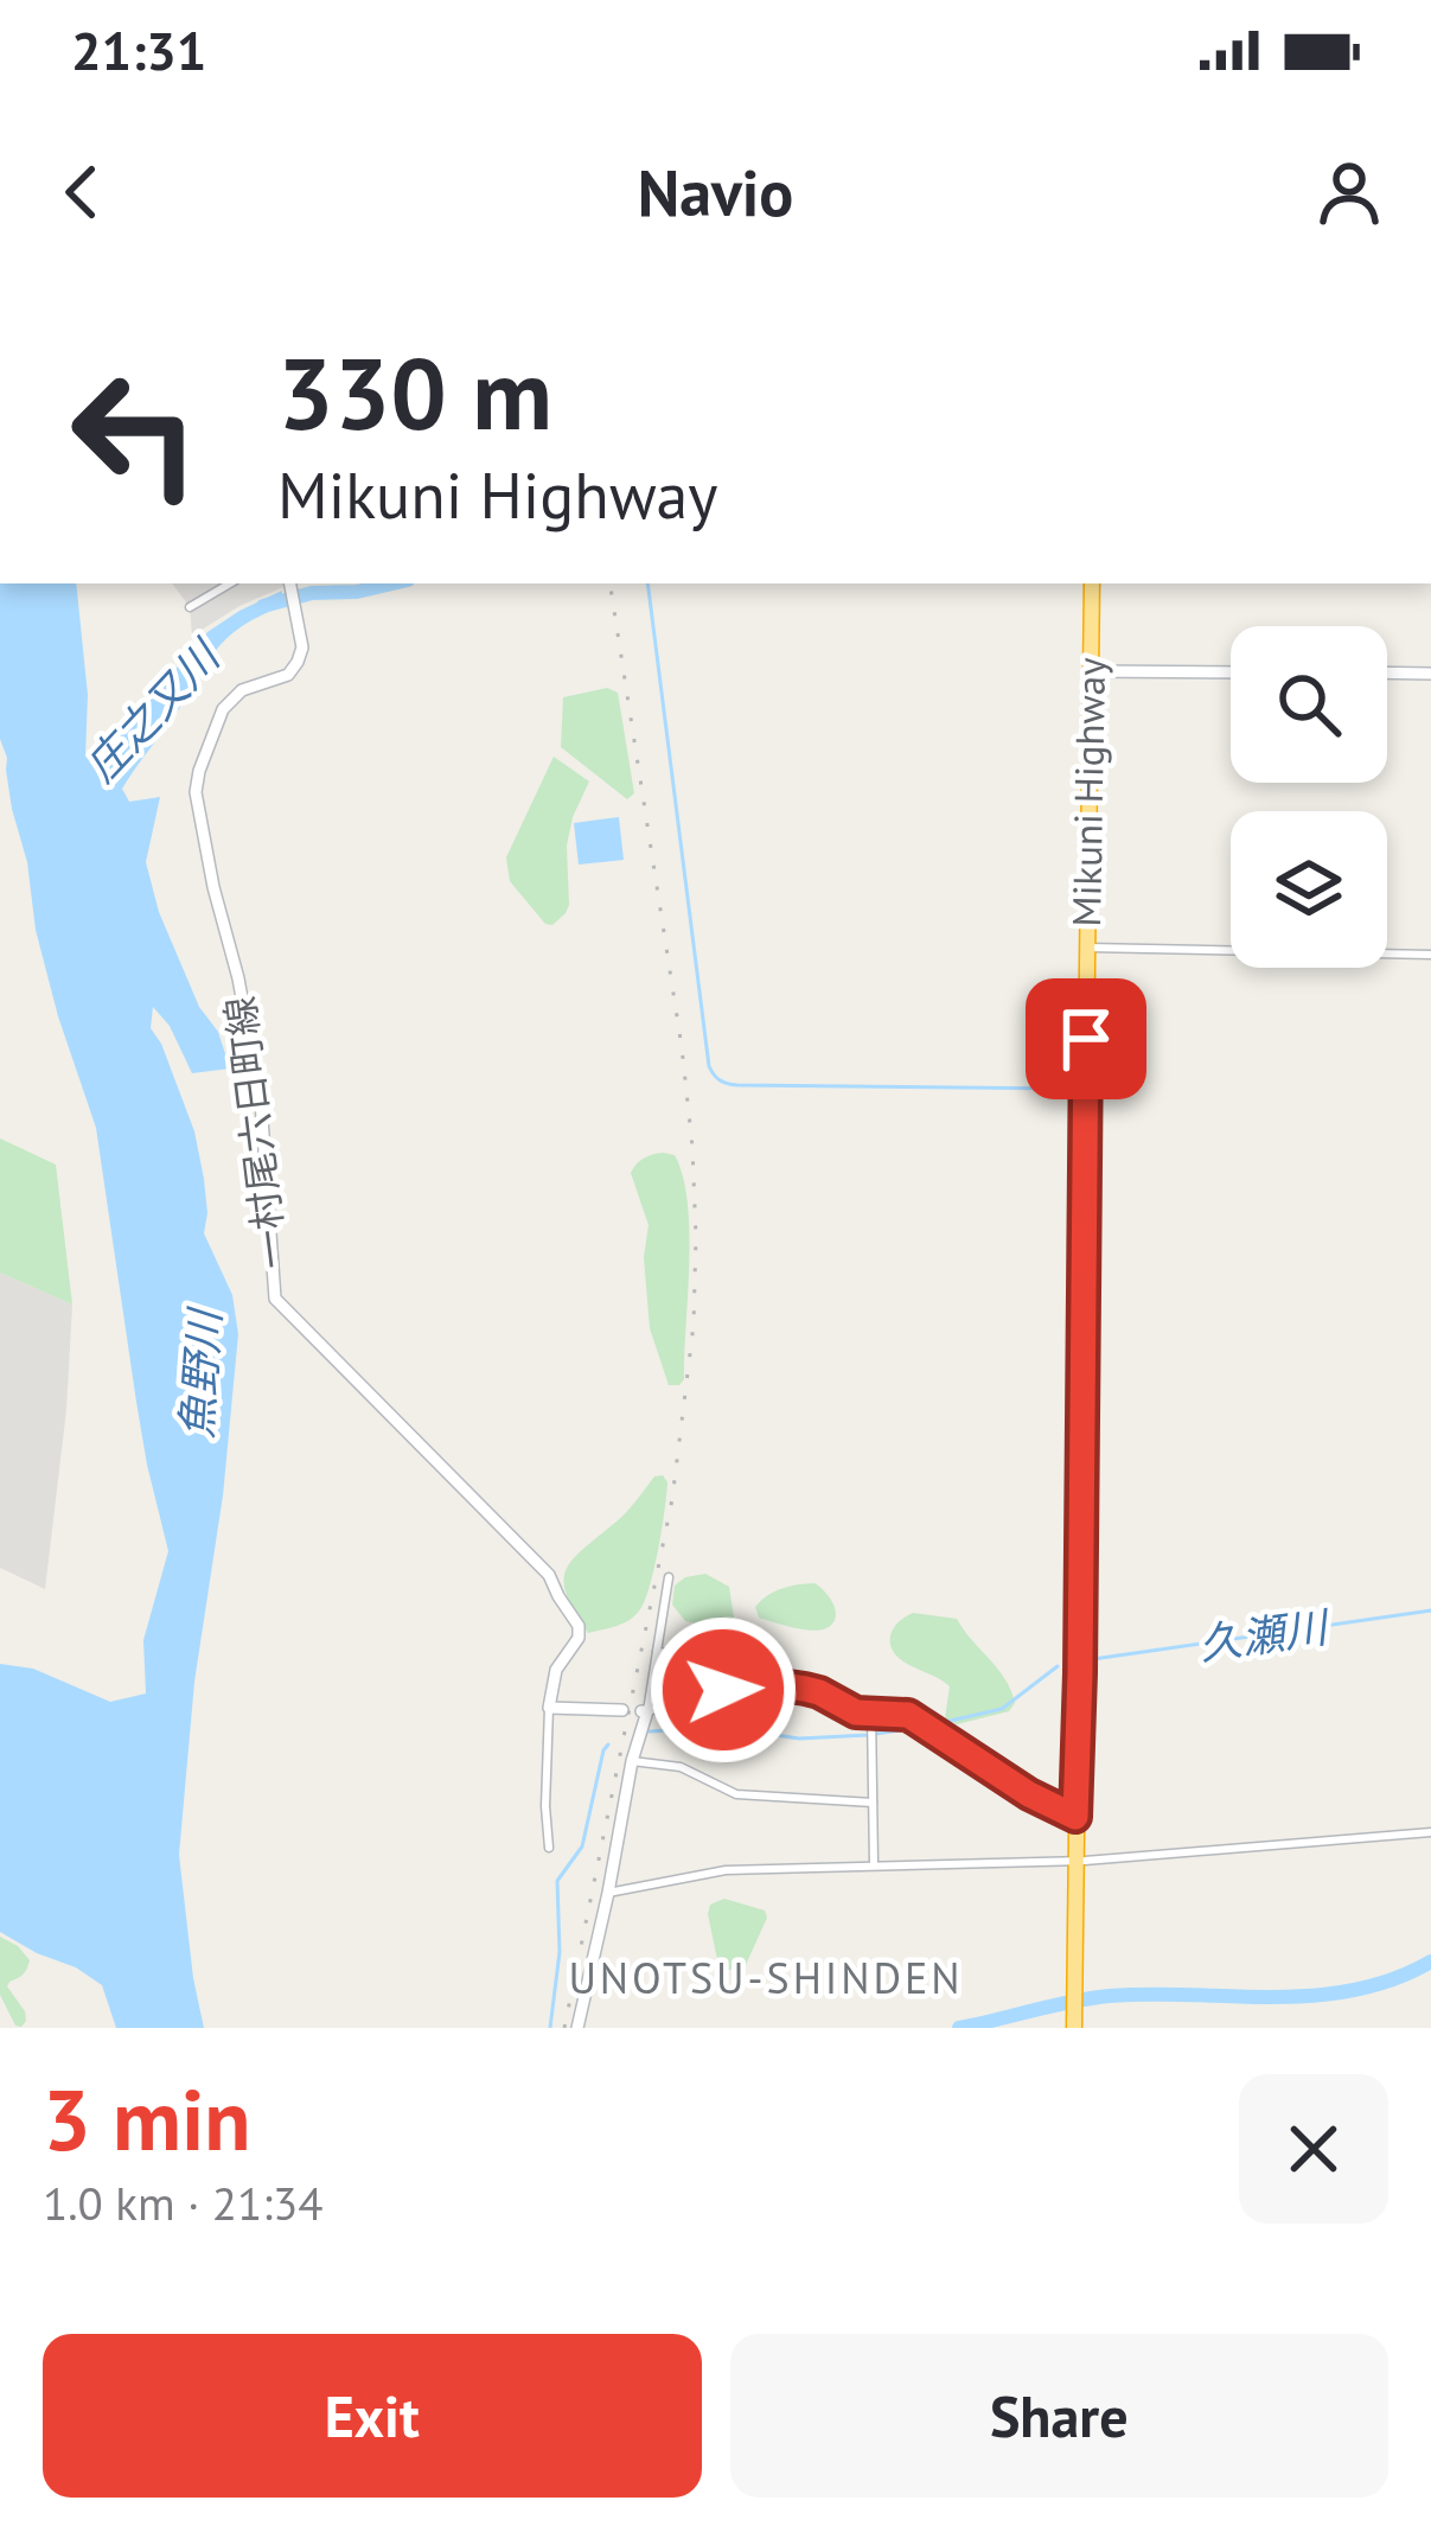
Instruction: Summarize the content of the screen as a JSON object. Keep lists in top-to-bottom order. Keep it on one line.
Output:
{"streets":{"highway":["Mikuni Highway"],"main road":["一村尾六日町線"]},"districts":["UNOTSU-SHINDEN"],"water":["庄之又川","魚野川","久瀬川"],"page":{"status":"21:31","header":"Navio","turn":["330 m","Mikuni Highway"],"heading":["3 min","1.0 km · 21:34"],"buttons":["Exit","Share"]}}
